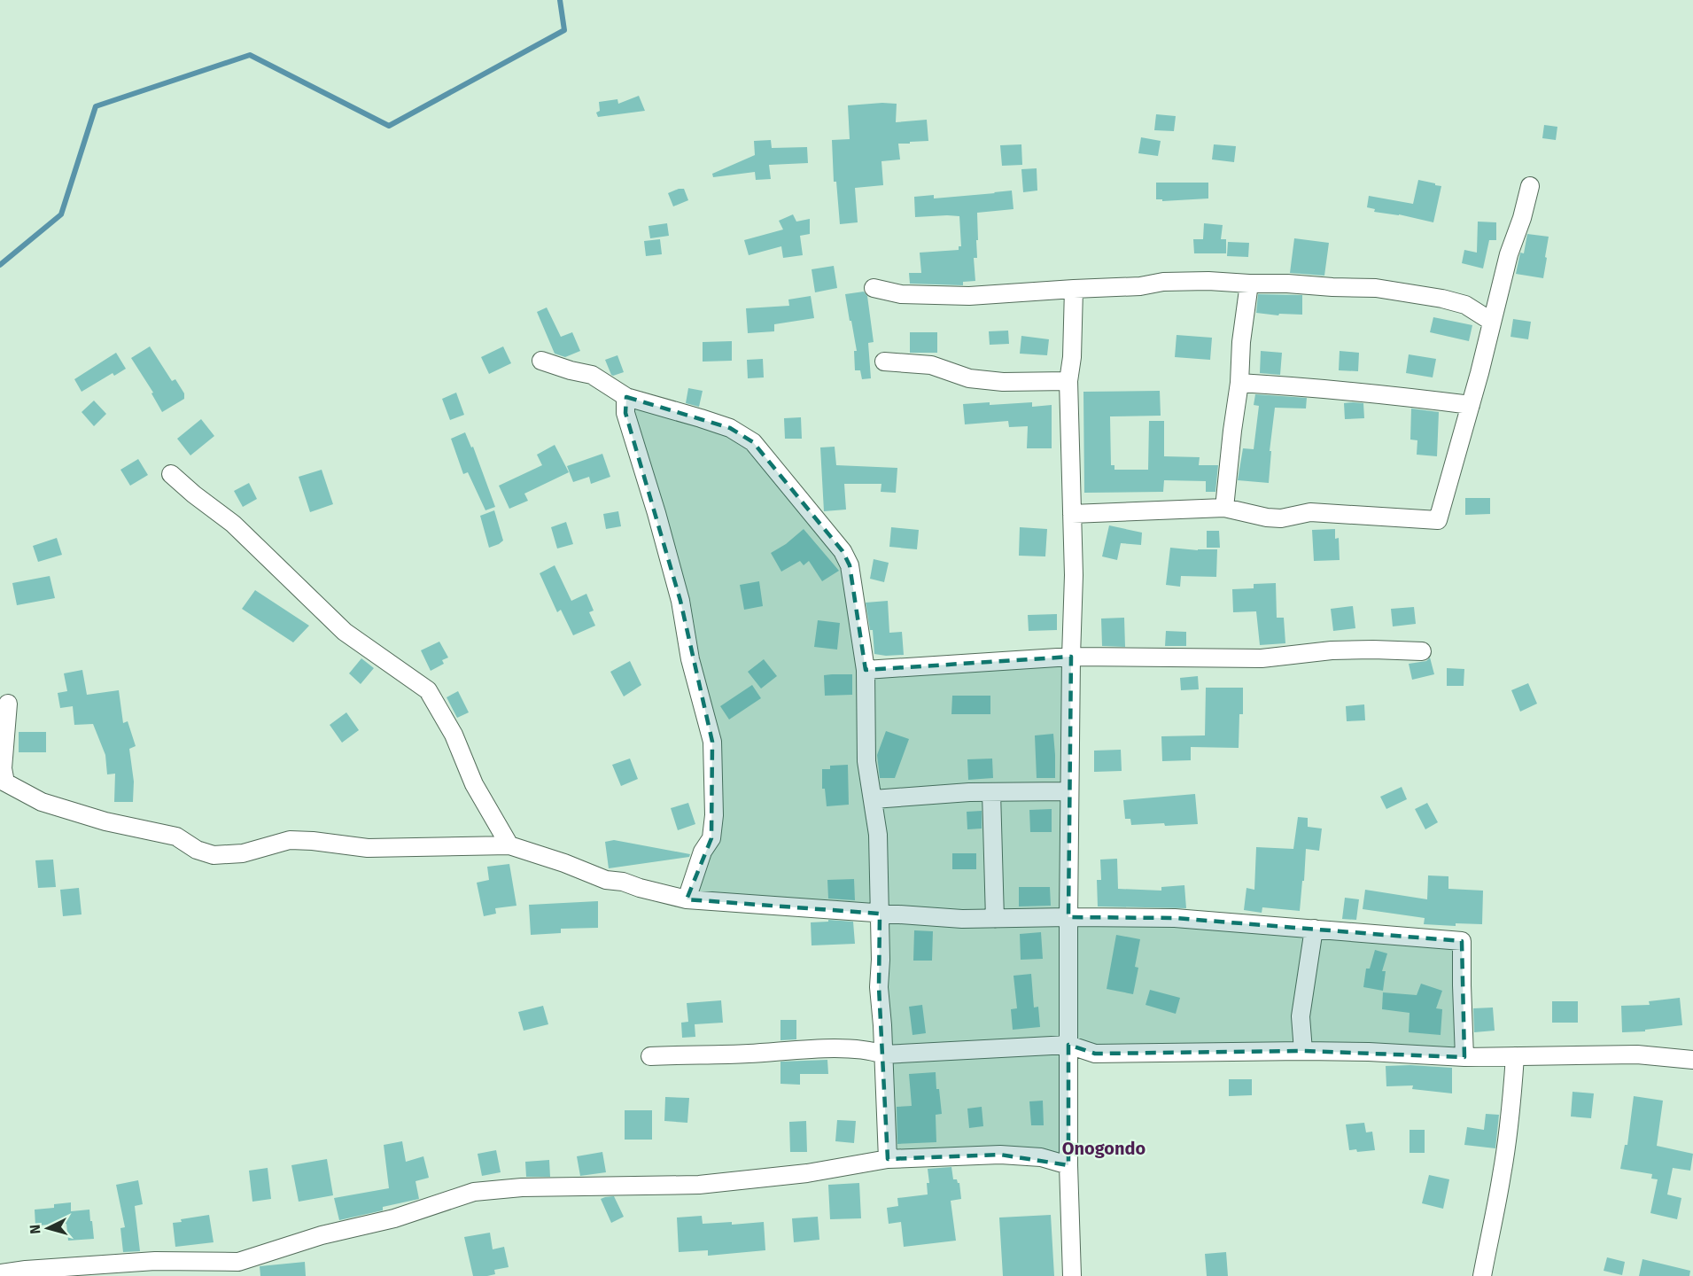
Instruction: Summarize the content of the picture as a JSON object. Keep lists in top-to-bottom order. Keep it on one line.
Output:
{"districts":["Onogondo"],"north":"left"}
